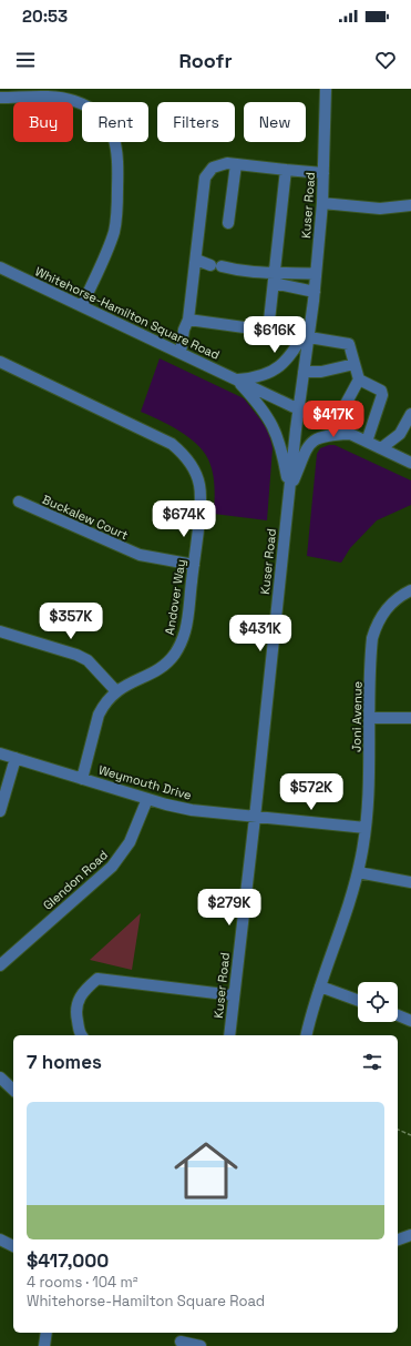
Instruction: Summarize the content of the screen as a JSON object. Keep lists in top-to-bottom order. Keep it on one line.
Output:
{"streets":{"street":["Kuser Road","Whitehorse-Hamilton Square Road","Buckalew Court","Andover Way","Joni Avenue","Weymouth Drive","Glendon Road"]},"crossings":[["Kuser Road","Whitehorse-Hamilton Square Road"],["Kuser Road","Weymouth Drive"],["Buckalew Court","Andover Way"],["Andover Way","Weymouth Drive"],["Joni Avenue","Weymouth Drive"],["Weymouth Drive","Glendon Road"]],"page":{"status":"20:53","header":"Roofr","chip":["Buy","Rent","Filters","New"],"price":["$616K","$417K","$674K","$357K","$431K","$572K","$279K"],"heading":"7 homes","list":[{"name":"$417,000","note":"4 rooms · 104 m² · Whitehorse-Hamilton Square Road"}]}}
